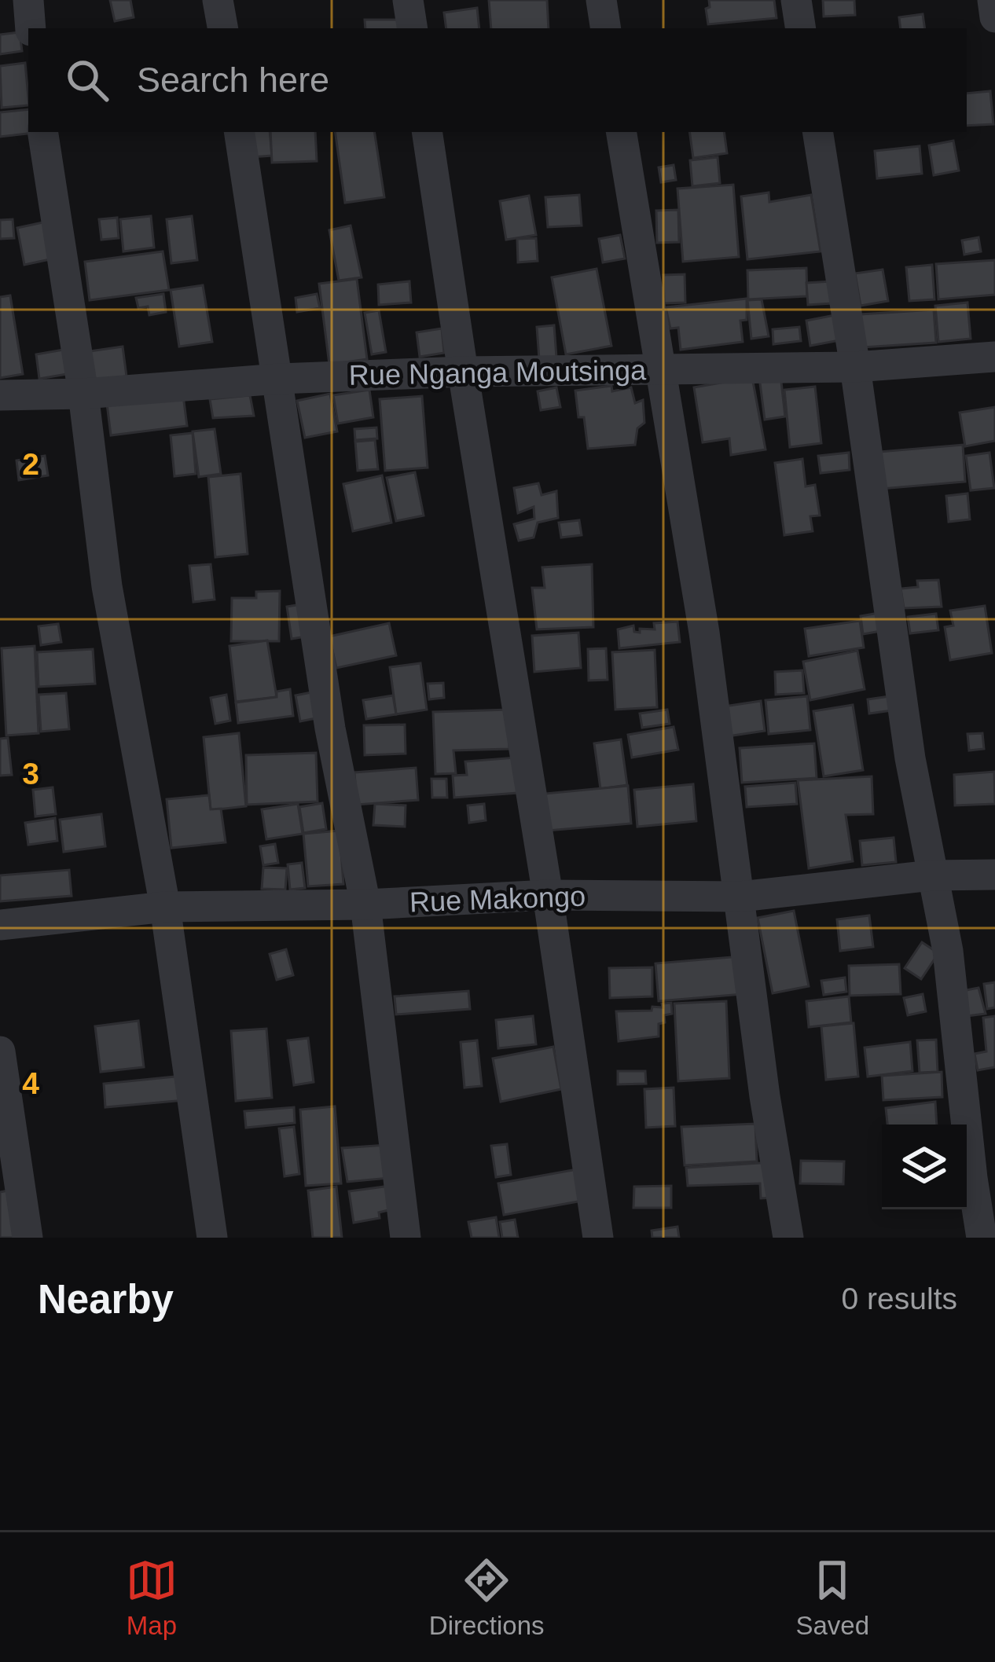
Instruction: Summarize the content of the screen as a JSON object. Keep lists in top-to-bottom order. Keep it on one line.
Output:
{"streets":{"street":["Rue Nganga Moutsinga","Rue Makongo"]},"page":{"search":"Search here","heading":["Nearby","0 results"],"nav":["Map","Directions","Saved"]},"grid":{"rows":["2","3","4"]}}
